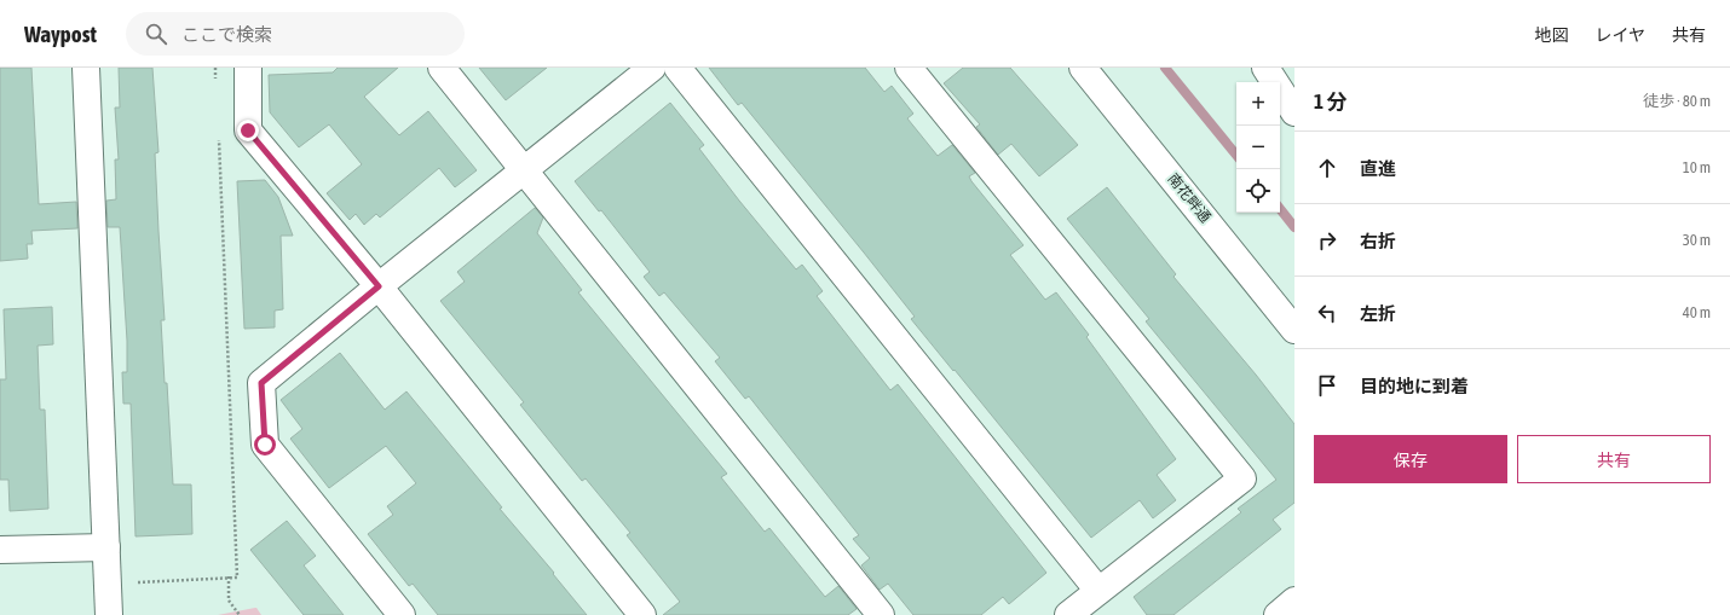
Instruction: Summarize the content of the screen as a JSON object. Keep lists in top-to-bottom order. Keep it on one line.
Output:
{"streets":{"street":["南花畔通"]},"page":{"header":"Waypost","search":"ここで検索","nav":["地図","レイヤ","共有"],"heading":["1 分","徒歩 · 80 m"],"map_buttons":["+","−"],"list":[["直進","10 m"],["右折","30 m"],["左折","40 m"],"目的地に到着"],"buttons":["保存","共有"]}}
